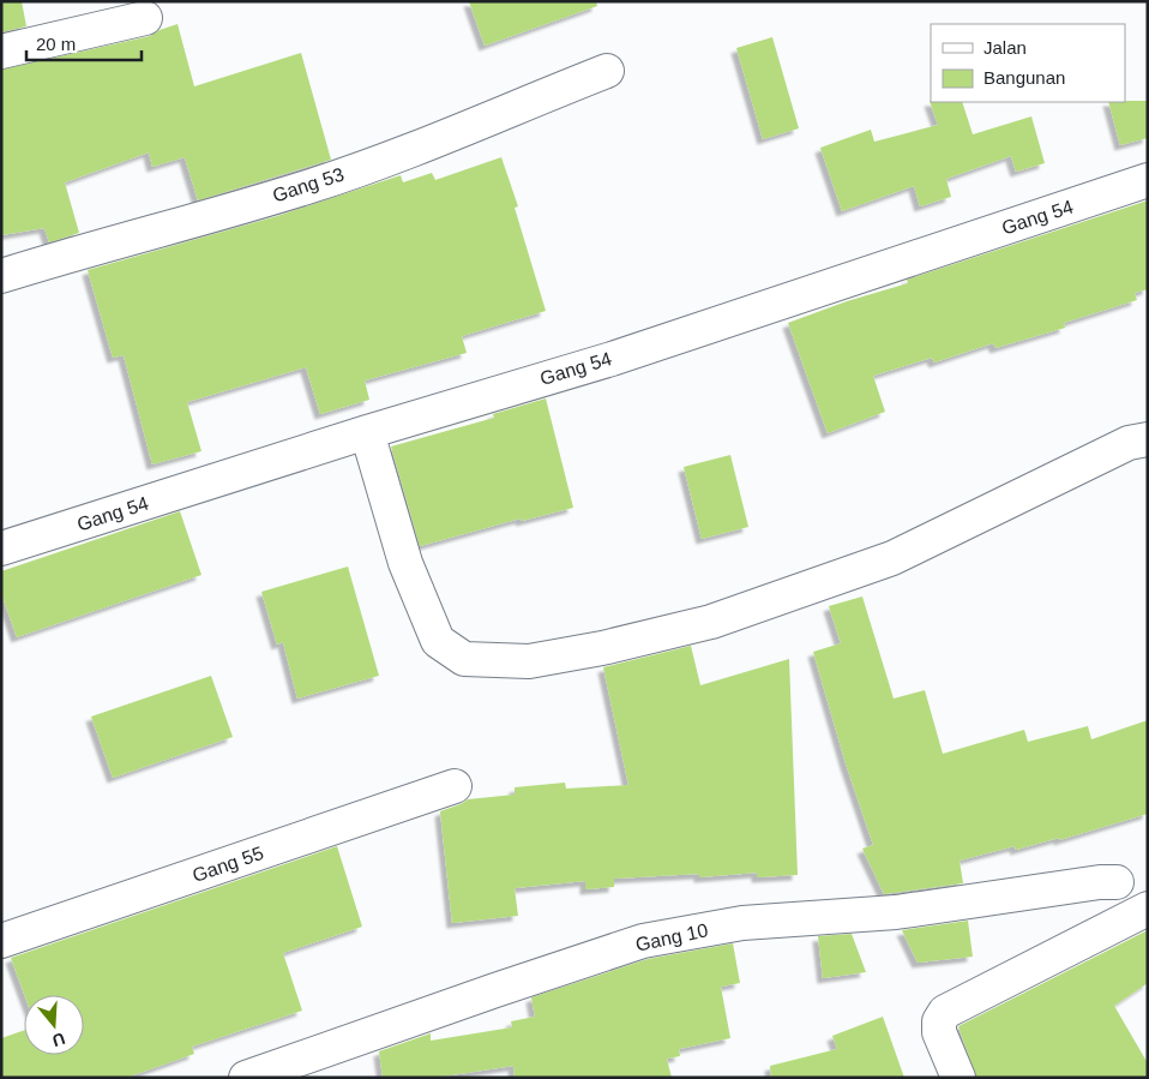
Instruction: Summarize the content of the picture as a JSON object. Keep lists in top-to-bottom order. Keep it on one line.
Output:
{"streets":{"street":["Gang 53","Gang 54","Gang 55","Gang 10"]},"legend":["Jalan","Bangunan"],"scale_bar":"20 m","north":"bottom"}
